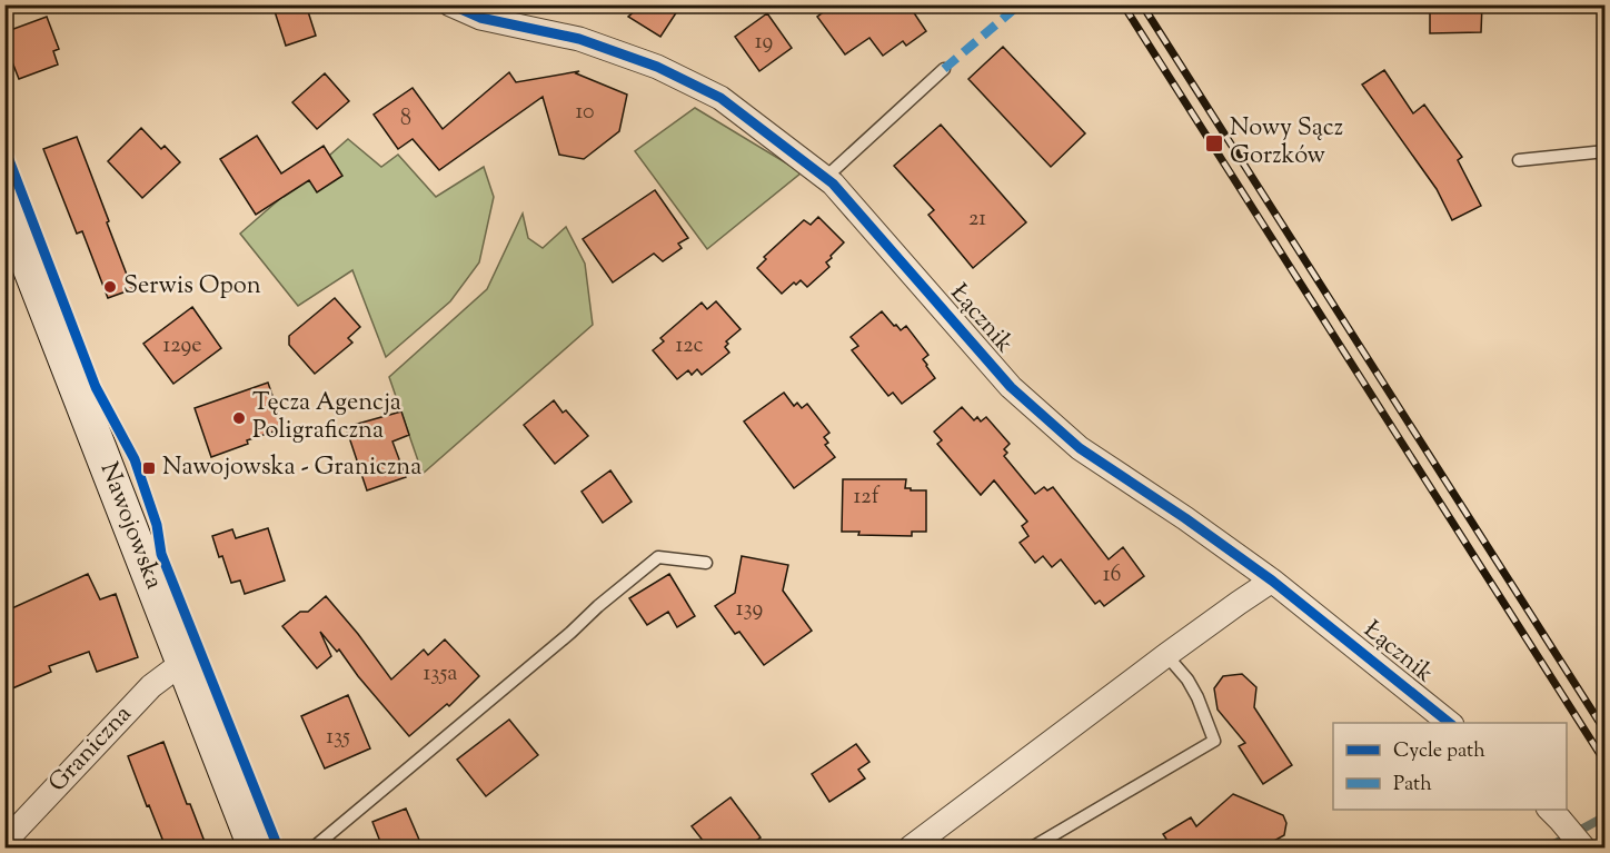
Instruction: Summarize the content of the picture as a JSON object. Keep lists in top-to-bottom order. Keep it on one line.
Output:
{"streets":{"street":["Łącznik","Nawojowska","Graniczna"]},"crossings":[["Nawojowska","Graniczna"]],"places":{"transit":["Nowy Sącz Gorzków","Nawojowska - Graniczna"],"other":["Serwis Opon","Tęcza Agencja Poligraficzna"]},"house_numbers":["19","10","8","21","129e","12c","12f","16","139","135a","135"],"legend":["Cycle path","Path"]}
